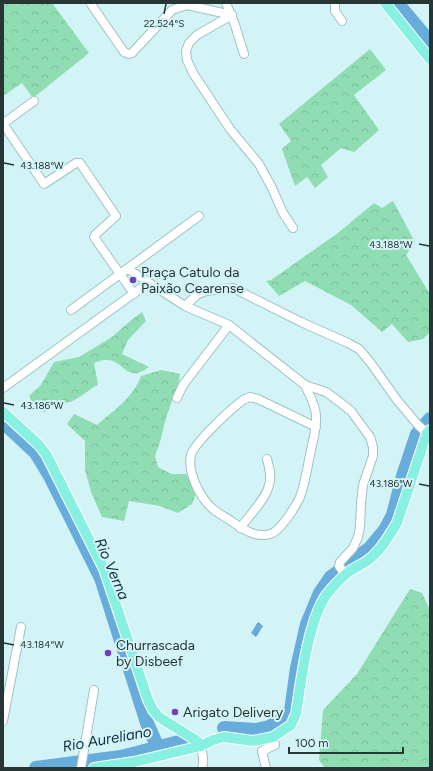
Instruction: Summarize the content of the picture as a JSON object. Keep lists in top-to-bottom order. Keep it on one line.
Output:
{"water":["Rio Verna","Rio Aureliano"],"places":["Praça Catulo da Paixão Cearense","Churrascada by Disbeef","Arigato Delivery"],"scale_bar":"100 m","coordinates":["22.524°S","43.188°W","43.186°W","43.184°W"]}
